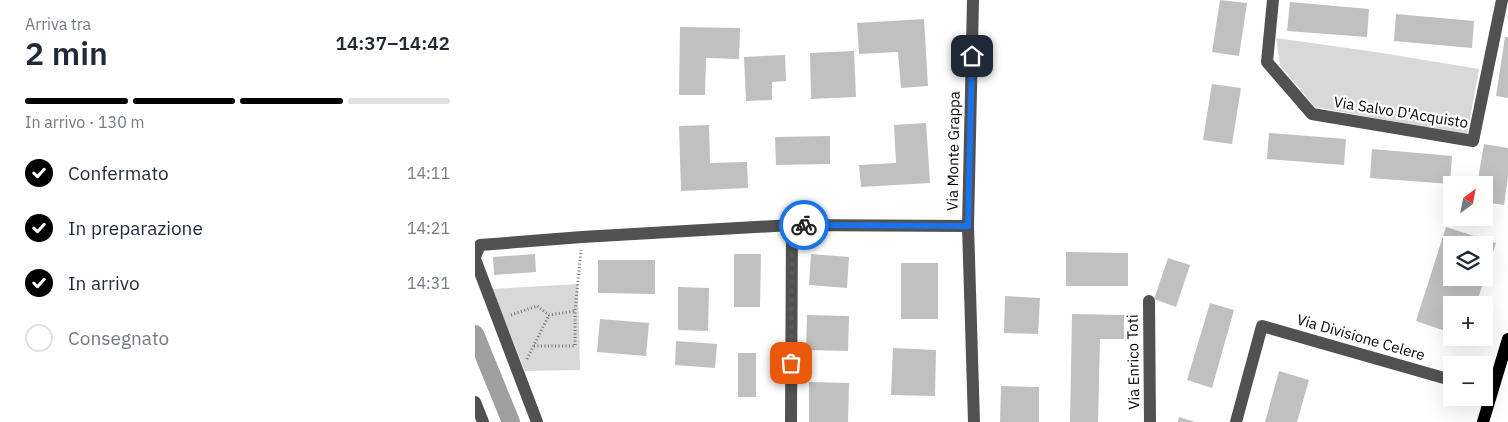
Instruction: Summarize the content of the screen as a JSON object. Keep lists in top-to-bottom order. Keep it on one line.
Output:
{"streets":{"street":["Via Salvo D'Acquisto","Via Monte Grappa","Via Divisione Celere","Via Enrico Toti"]},"north":"top right","page":{"heading":["2 min","Arriva tra","14:37–14:42"],"bar":"In arrivo · 130 m","list":[["Confermato","14:11"],["In preparazione","14:21"],["In arrivo","14:31"],"Consegnato"],"map_buttons":["+","−"]}}
